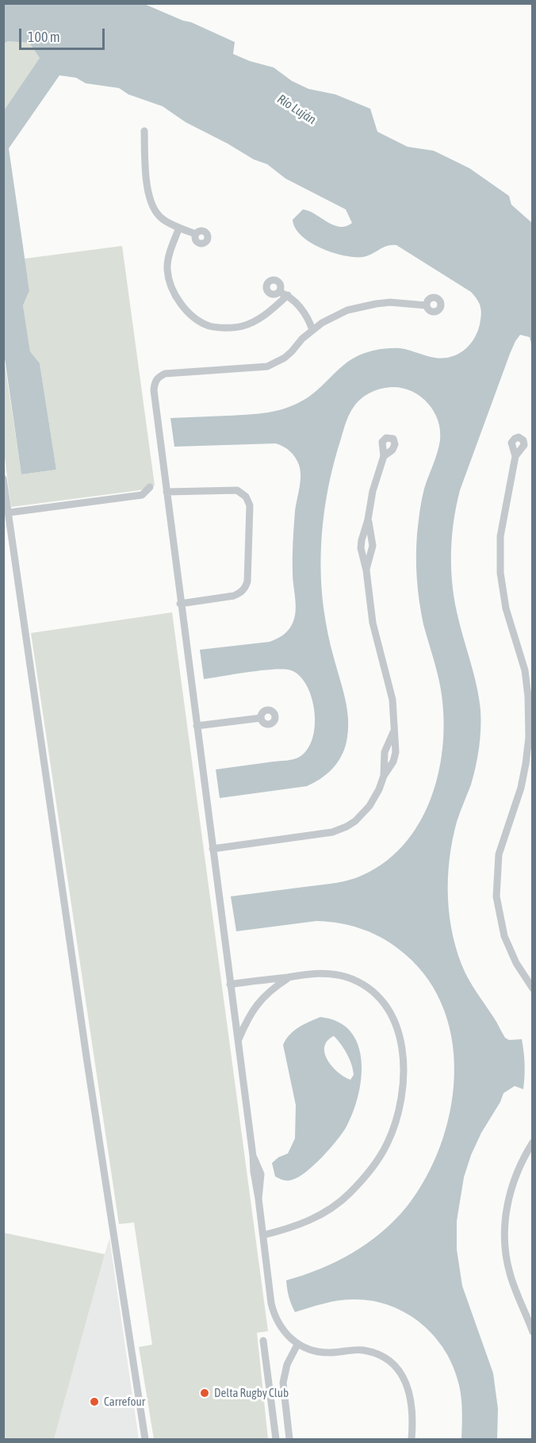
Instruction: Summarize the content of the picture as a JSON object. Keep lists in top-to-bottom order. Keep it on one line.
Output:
{"water":["Río Luján"],"places":["Delta Rugby Club","Carrefour"],"scale_bar":"100 m"}
